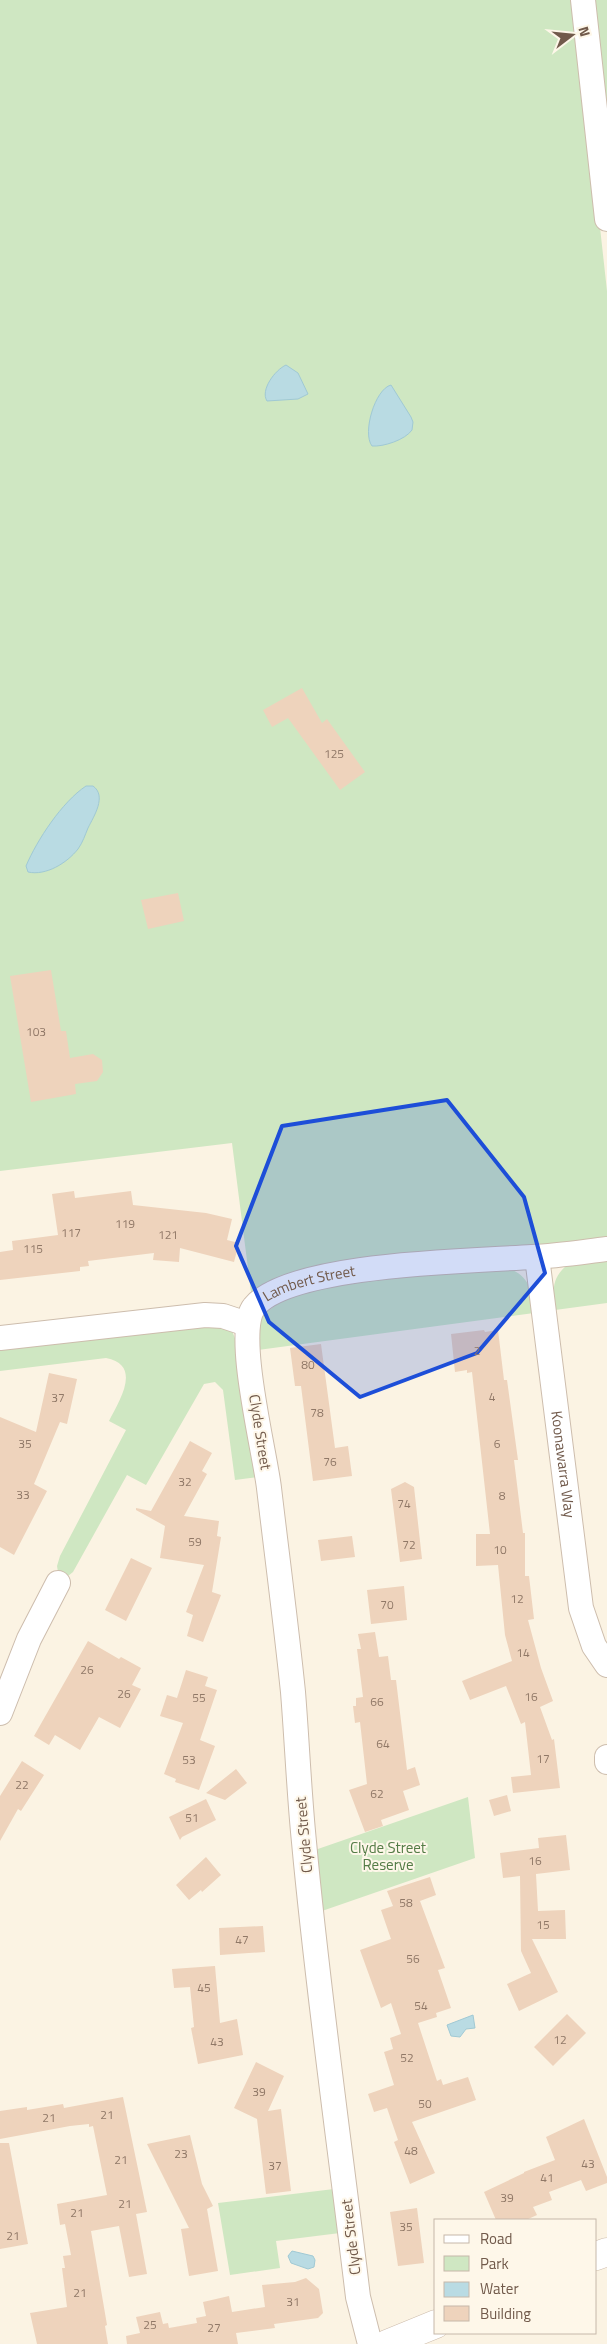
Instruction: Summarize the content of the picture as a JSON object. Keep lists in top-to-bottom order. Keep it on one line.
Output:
{"streets":{"street":["Lambert Street","Clyde Street","Koonawarra Way"]},"crossings":[["Lambert Street","Clyde Street"],["Lambert Street","Koonawarra Way"]],"parks":["Clyde Street Reserve"],"house_numbers":["125","103","119","117","121","115","2","80","4","37","78","35","6","76","32","33","8","74","59","72","10","12","70","14","26","26","16","55","66","64","17","53","22","62","51","16","58","15","47","56","45","54","12","43","52","39","50","21","21","48","23","21","43","37","41","39","21","21","35","21","21","31","25","27"],"legend":["Road","Park","Water","Building"],"north":"right"}
